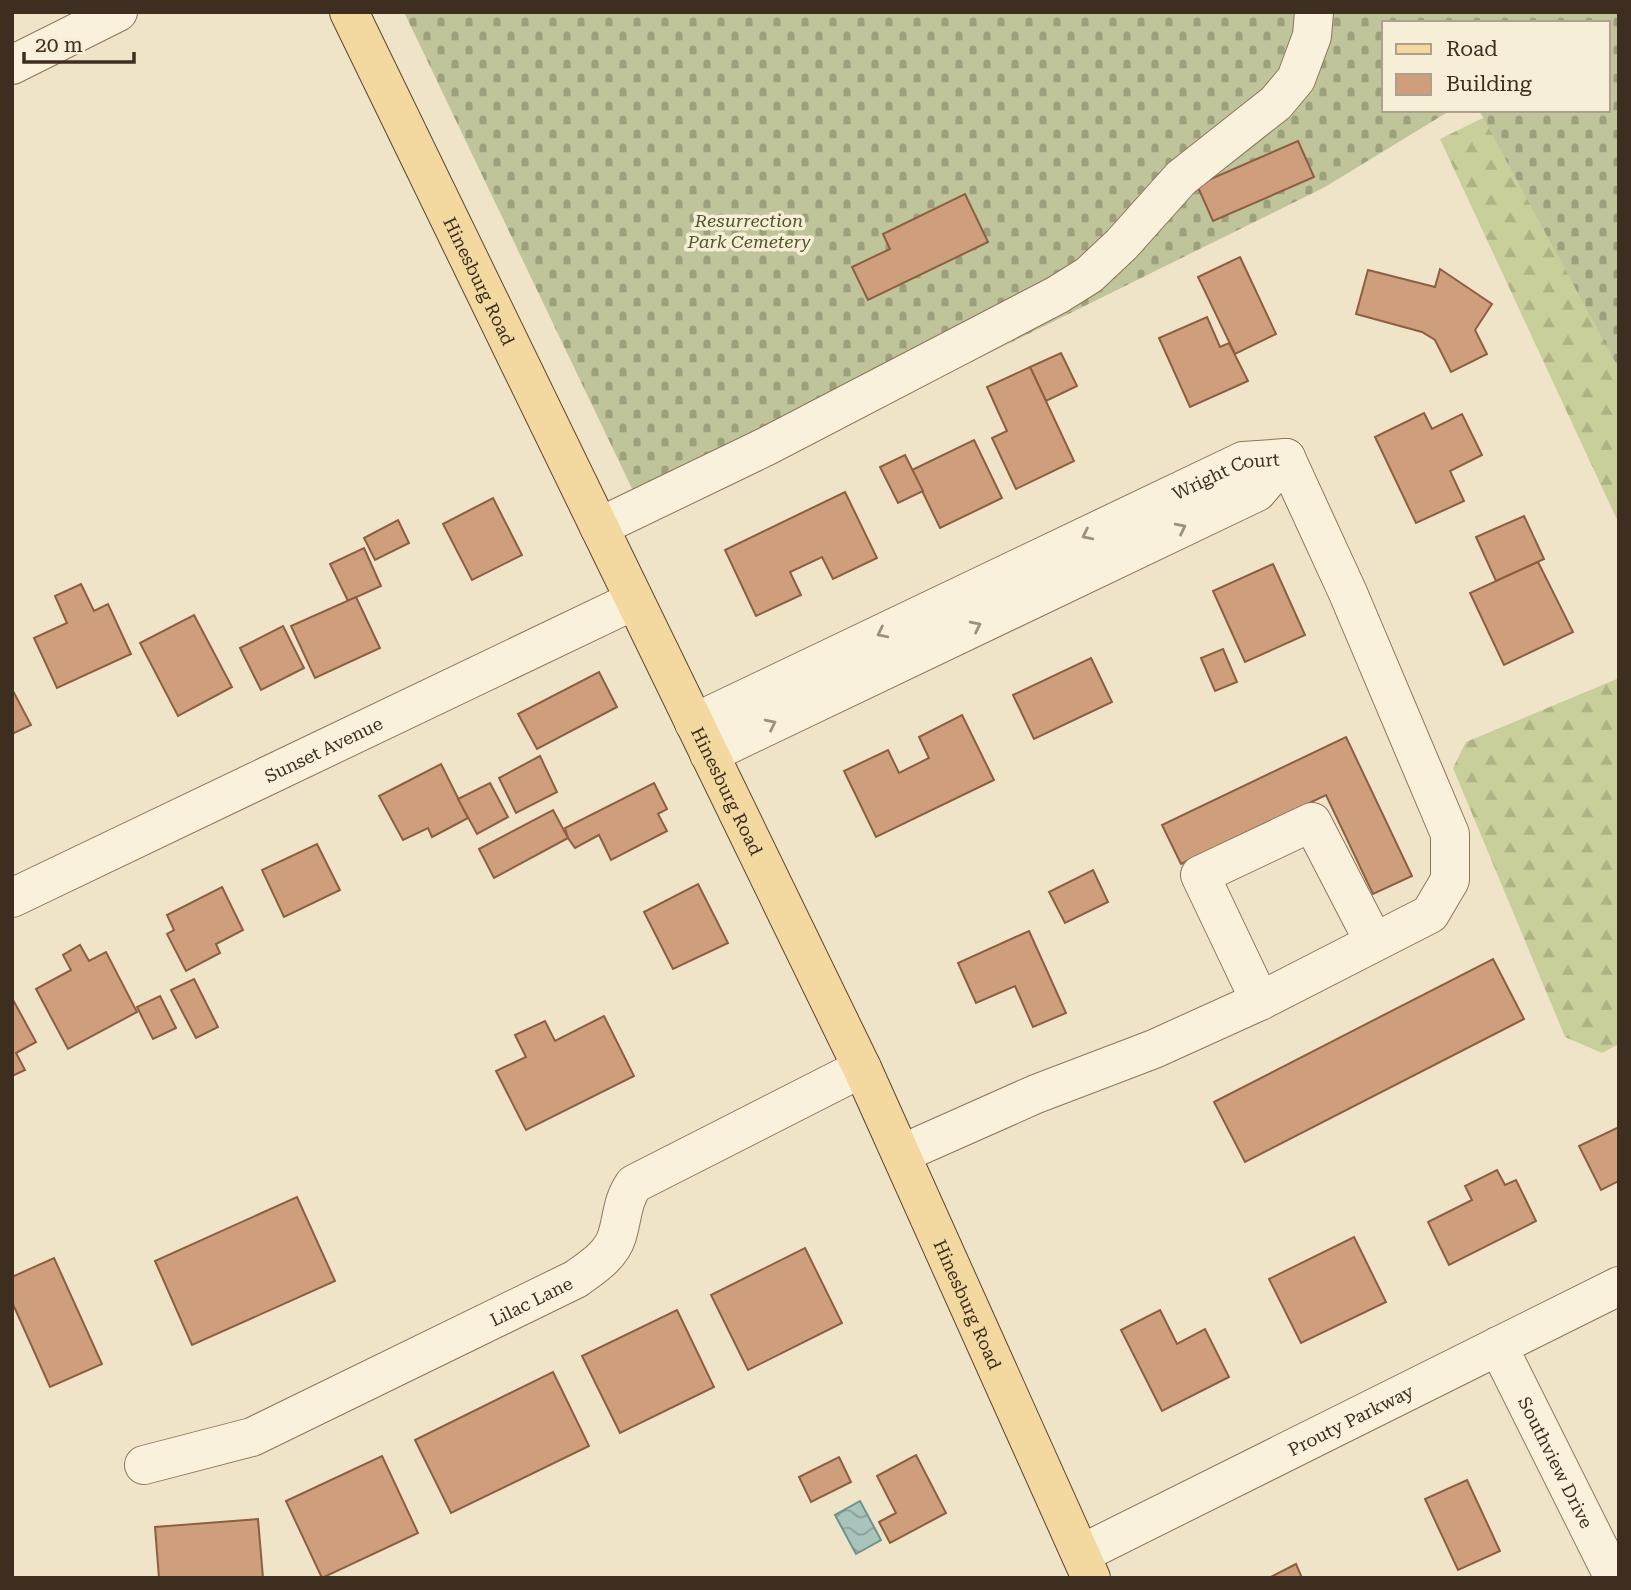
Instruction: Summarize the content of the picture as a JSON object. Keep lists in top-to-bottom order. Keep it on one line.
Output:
{"streets":{"main road":["Hinesburg Road"],"street":["Wright Court","Sunset Avenue","Lilac Lane","Prouty Parkway","Southview Drive"]},"crossings":[["Hinesburg Road","Wright Court"],["Hinesburg Road","Sunset Avenue"],["Hinesburg Road","Lilac Lane"],["Hinesburg Road","Prouty Parkway"],["Prouty Parkway","Southview Drive"]],"parks":["Resurrection Park Cemetery"],"legend":["Road","Building"],"scale_bar":"20 m"}
